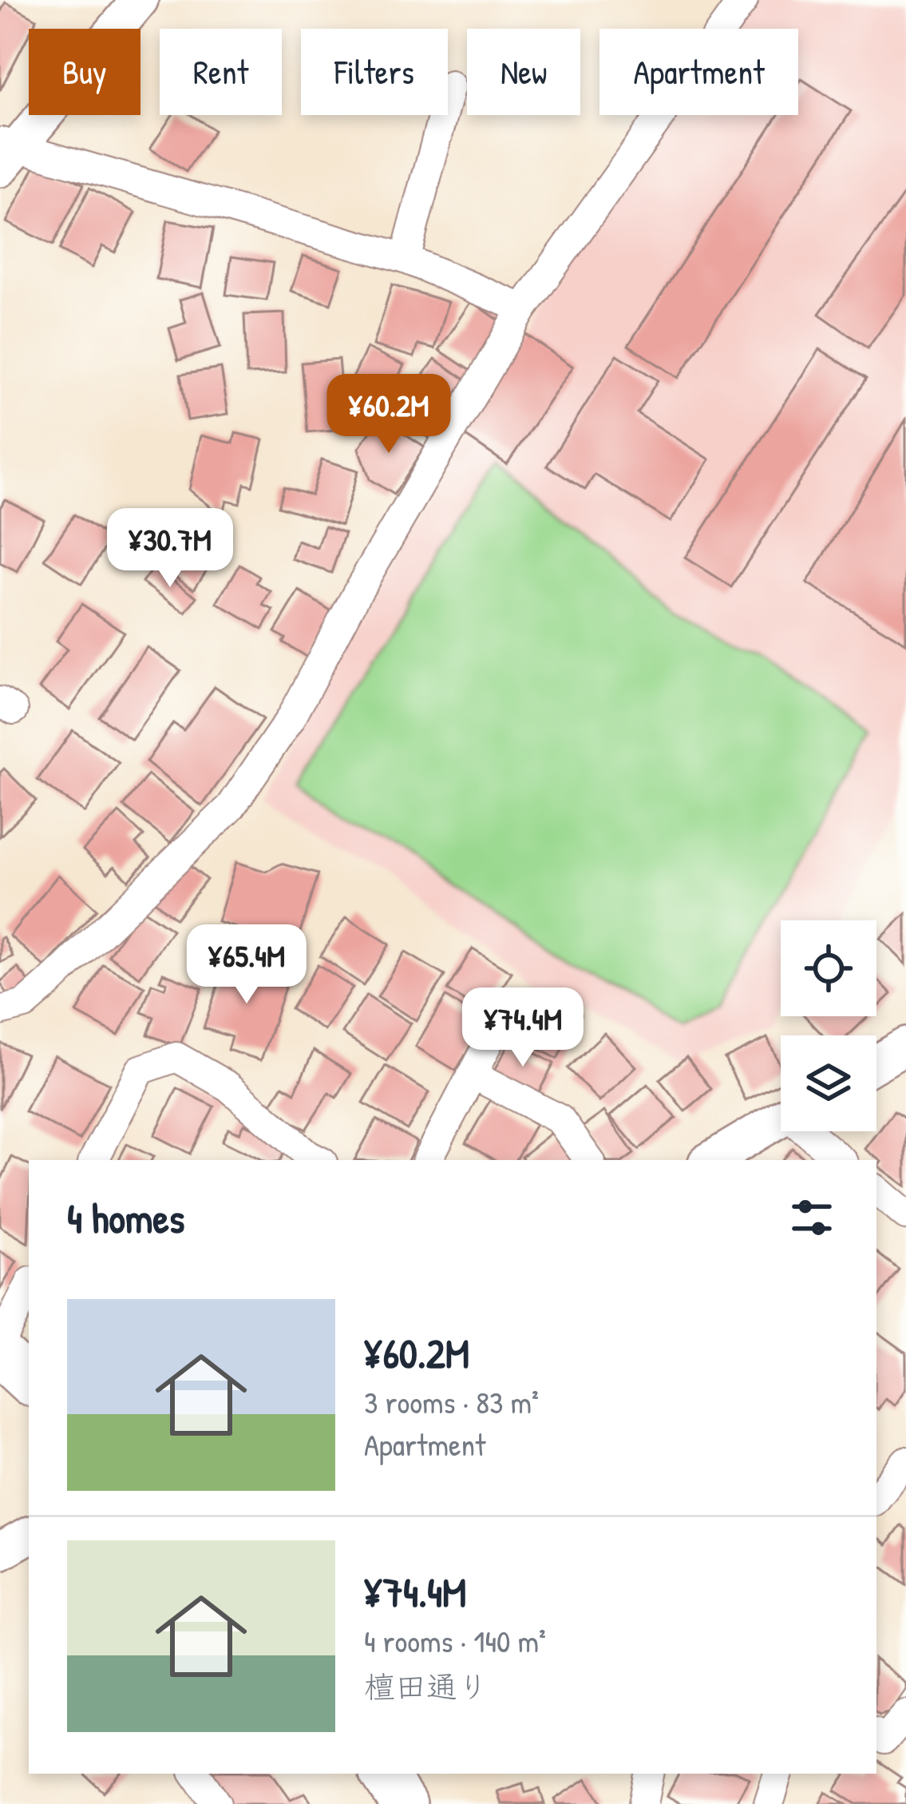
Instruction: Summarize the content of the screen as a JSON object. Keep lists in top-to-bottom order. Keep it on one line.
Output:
{"page":{"chip":["Buy","Rent","Filters","New","Apartment"],"price":["¥60.2M","¥30.7M","¥65.4M","¥74.4M"],"heading":"4 homes","list":[{"name":"¥60.2M","note":"3 rooms · 83 m² · Apartment"},{"name":"¥74.4M","note":"4 rooms · 140 m² · 檀田通り"}]}}
